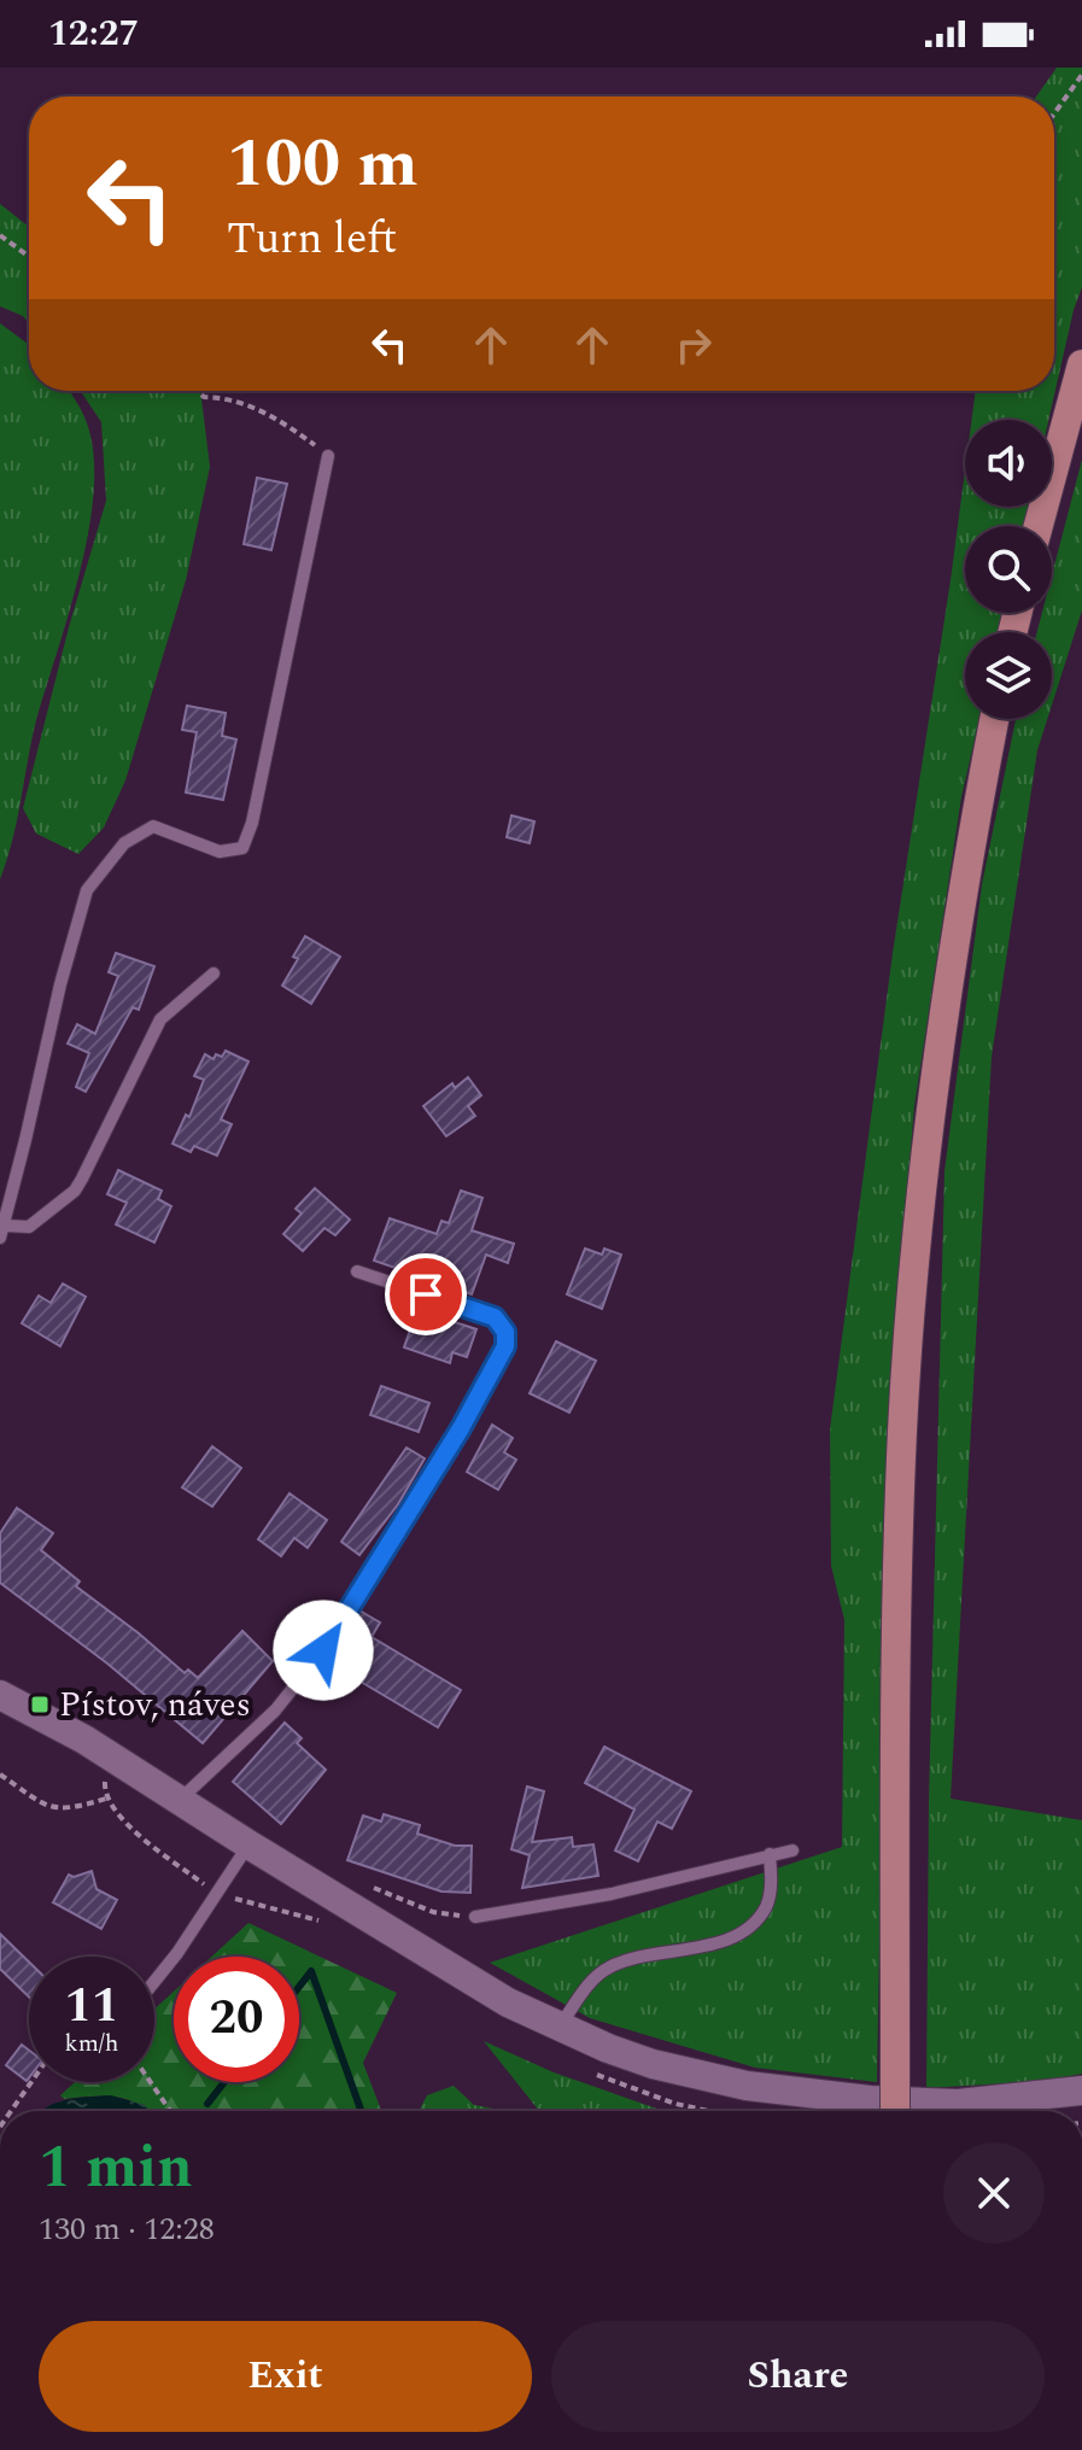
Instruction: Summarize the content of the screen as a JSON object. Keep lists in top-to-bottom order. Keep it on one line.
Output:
{"places":{"transit":["Pístov, náves"]},"page":{"status":"12:27","turn":["100 m","Turn left"],"speed":"11 km/h","limit":"20","heading":["1 min","130 m · 12:28"],"buttons":["Exit","Share"]}}
